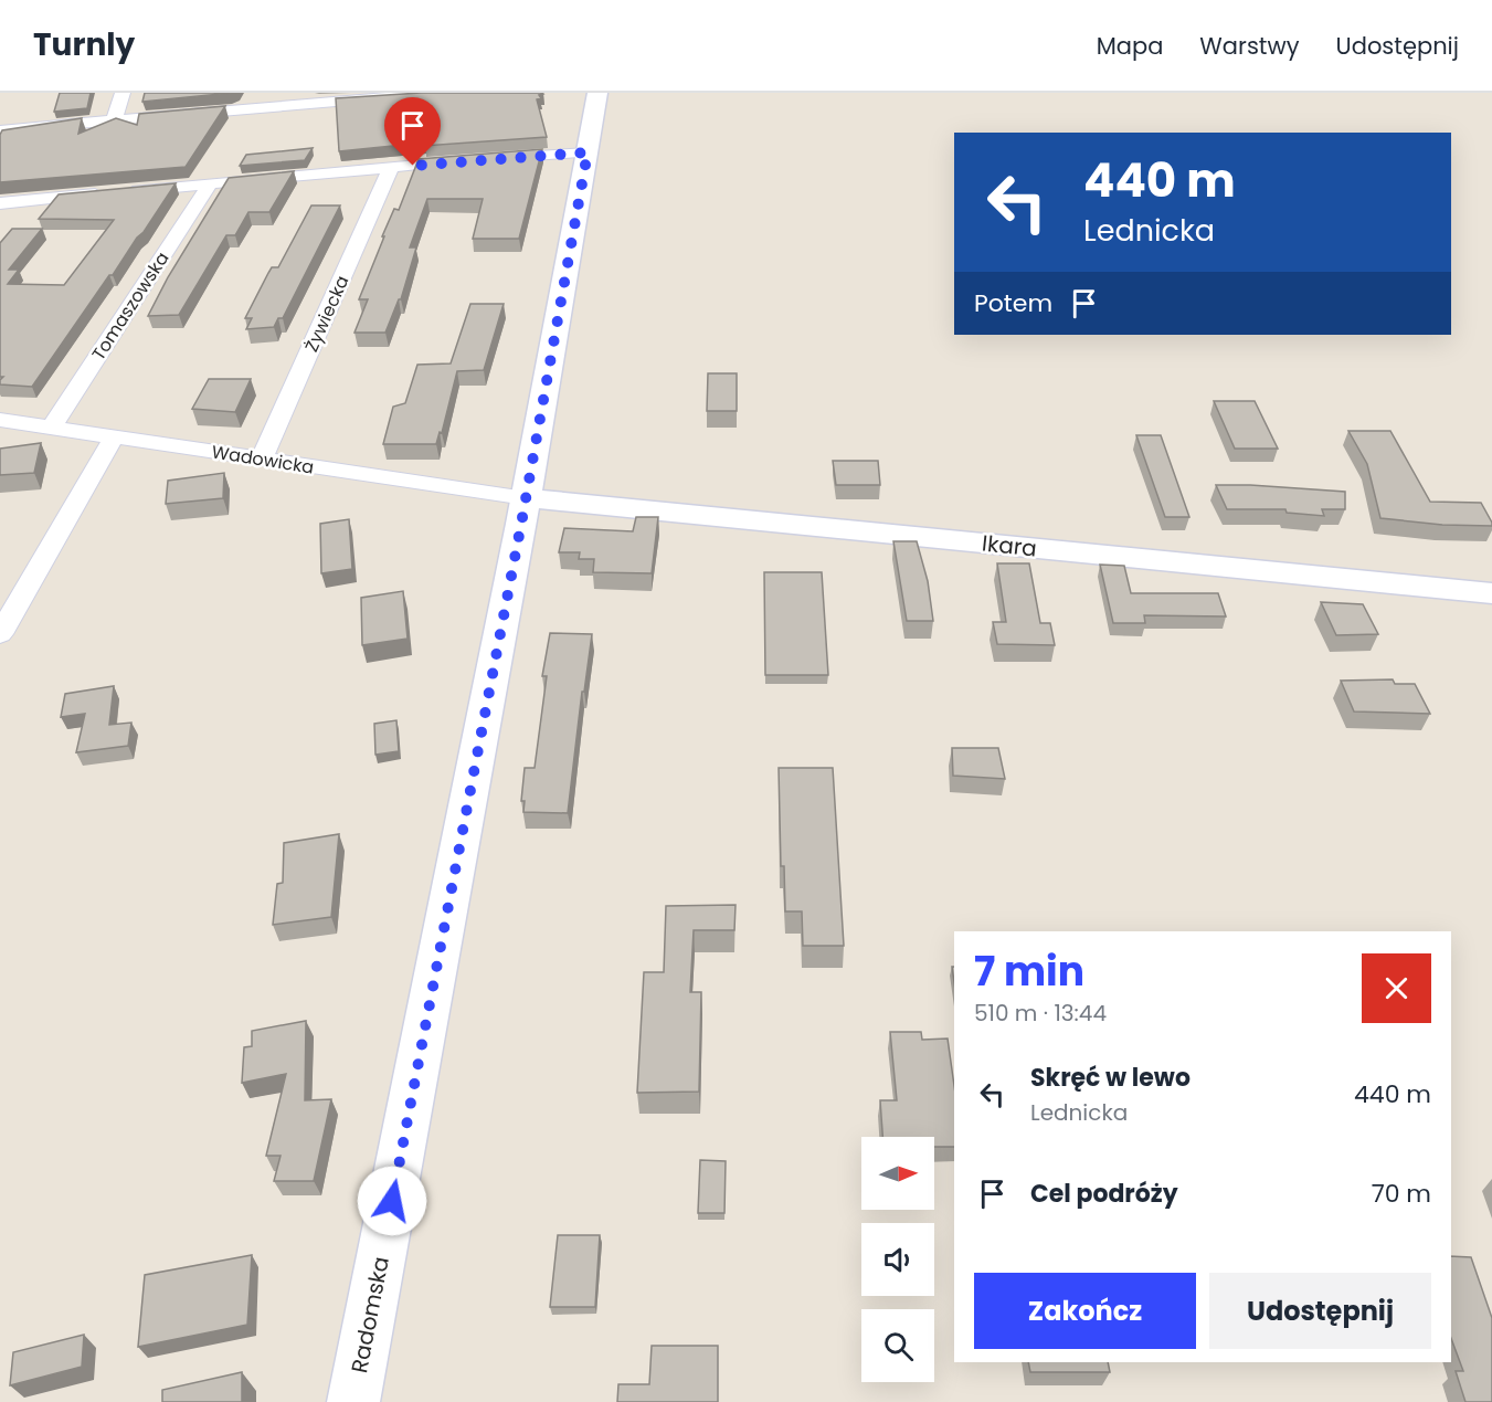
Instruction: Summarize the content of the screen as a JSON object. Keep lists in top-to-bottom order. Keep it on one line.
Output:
{"streets":{"street":["Tomaszowska","Żywiecka","Wadowicka","Ikara","Radomska"]},"crossings":[["Tomaszowska","Wadowicka"],["Żywiecka","Wadowicka"],["Wadowicka","Ikara"],["Wadowicka","Radomska"],["Ikara","Radomska"]],"north":"right","page":{"header":"Turnly","nav":["Mapa","Warstwy","Udostępnij"],"turn":["440 m","Lednicka"],"then":"Potem","heading":["7 min","510 m · 13:44"],"list":[{"name":"Skręć w lewo","note":"Lednicka","value":"440 m"},{"name":"Cel podróży","value":"70 m"}],"buttons":["Zakończ","Udostępnij"]}}
